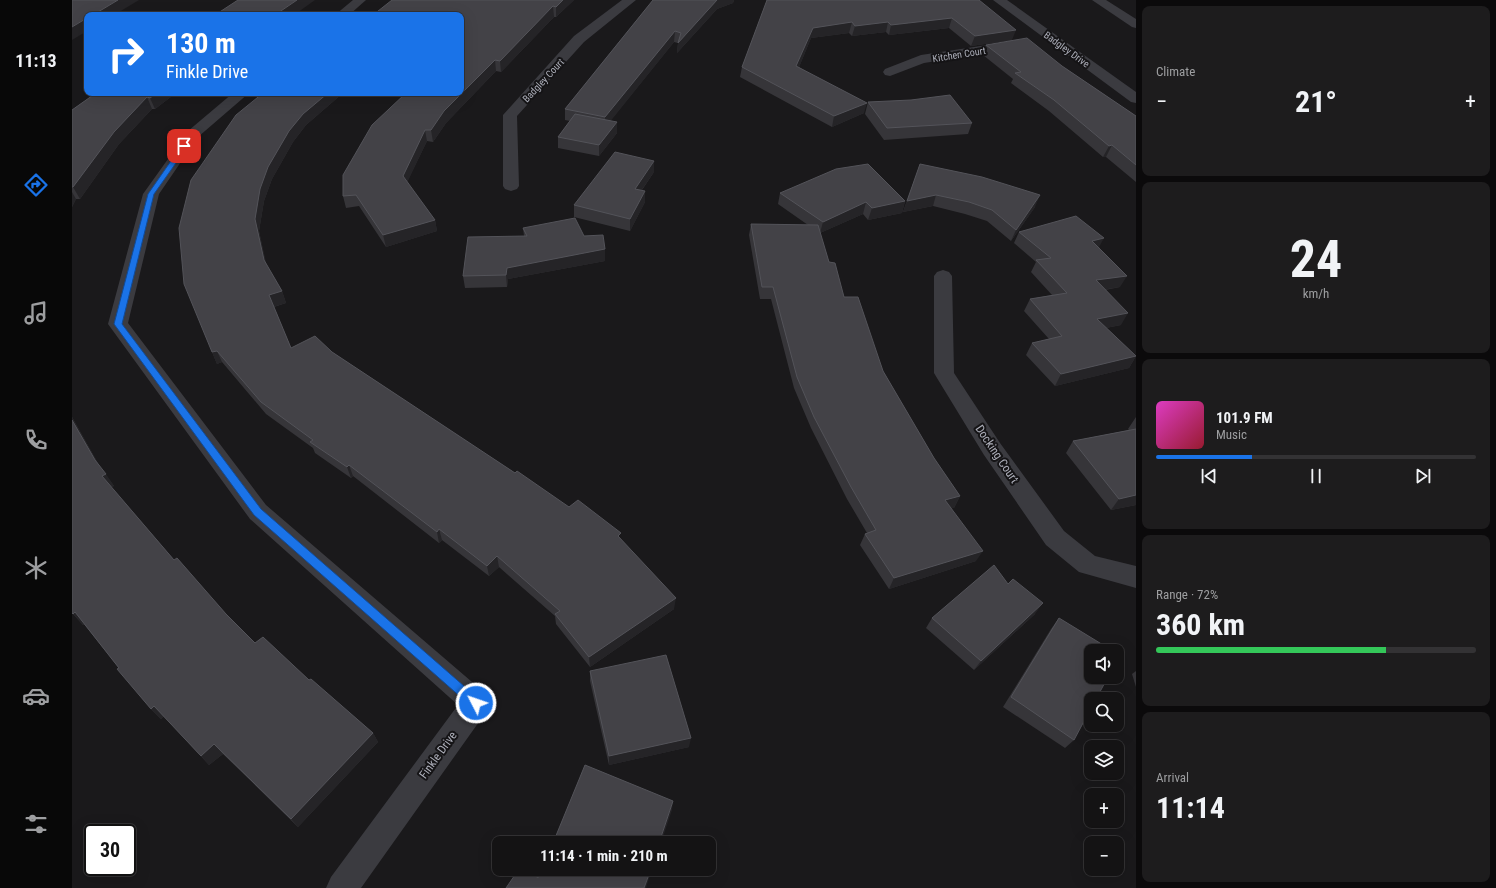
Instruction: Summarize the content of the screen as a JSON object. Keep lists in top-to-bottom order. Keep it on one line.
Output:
{"streets":{"street":["Badgley Drive","Kitchen Court","Badgley Court","Docking Court","Finkle Drive"]},"crossings":[["Badgley Drive","Kitchen Court"]],"page":{"tabs":"11:13","tile":["Climate",["24","km/h"],["Range · 72%","360 km"],["Arrival","11:14"]],"turn":["130 m","Finkle Drive"],"heat":["−","21°","+"],"song":["101.9 FM","Music"],"map_buttons":["+","−"],"limit":"30","trip":"11:14 · 1 min · 210 m"}}
